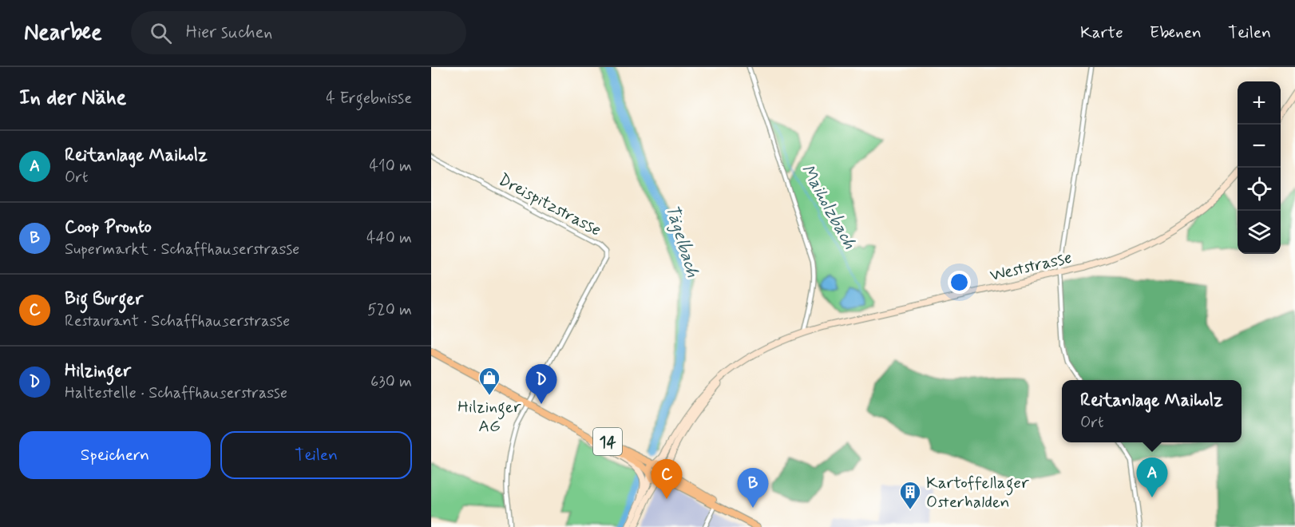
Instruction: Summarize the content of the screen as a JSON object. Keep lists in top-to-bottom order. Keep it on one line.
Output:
{"streets":{"main road":["Weststrasse","14"],"street":["Dreispitzstrasse"]},"crossings":[["Dreispitzstrasse","14"],["Weststrasse","14"]],"water":["Maiholzbach","Tägelbach"],"places":{"shop":["Hilzinger AG"],"building":["Kartoffellager Osterhalden"]},"page":{"header":"Nearbee","search":"Hier suchen","nav":["Karte","Ebenen","Teilen"],"heading":["In der Nähe","4 Ergebnisse"],"map_buttons":["+","−"],"list":[{"mark":"A","name":"Reitanlage Maiholz","note":"Ort","value":"410 m"},{"mark":"B","name":"Coop Pronto","note":"Supermarkt · Schaffhauserstrasse","value":"440 m"},{"mark":"C","name":"Big Burger","note":"Restaurant · Schaffhauserstrasse","value":"520 m"},{"mark":"D","name":"Hilzinger","note":"Haltestelle · Schaffhauserstrasse","value":"630 m"}],"pins":["D","A","C","B"],"popup":["Reitanlage Maiholz","Ort"],"buttons":["Speichern","Teilen"]}}
